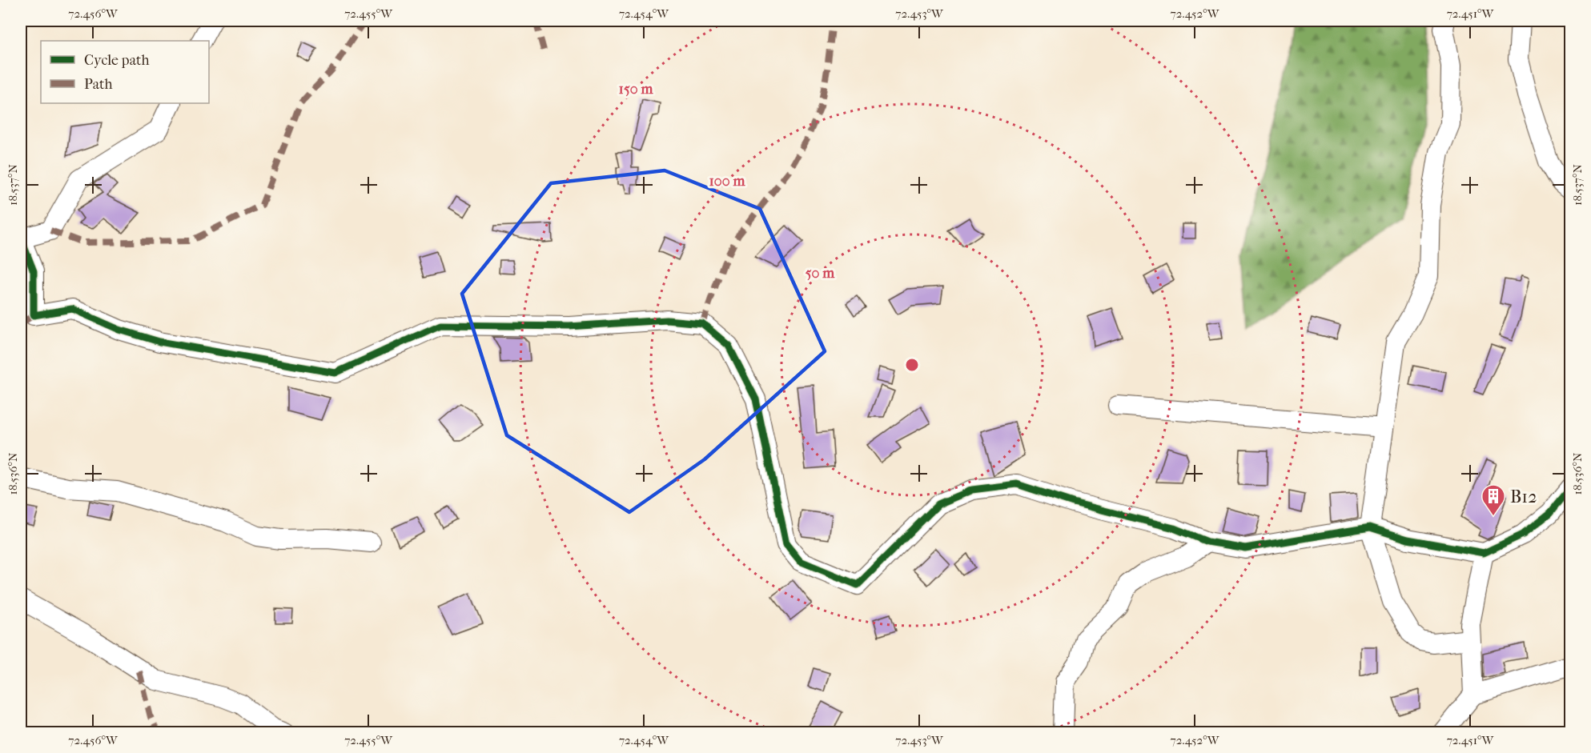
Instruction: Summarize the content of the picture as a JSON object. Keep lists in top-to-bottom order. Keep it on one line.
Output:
{"places":{"building":["B12"]},"legend":["Cycle path","Path"],"coordinates":["72.456°W","72.455°W","72.454°W","72.453°W","72.452°W","72.451°W","18.537°N","18.536°N"],"rings":["150 m","100 m","50 m"]}
